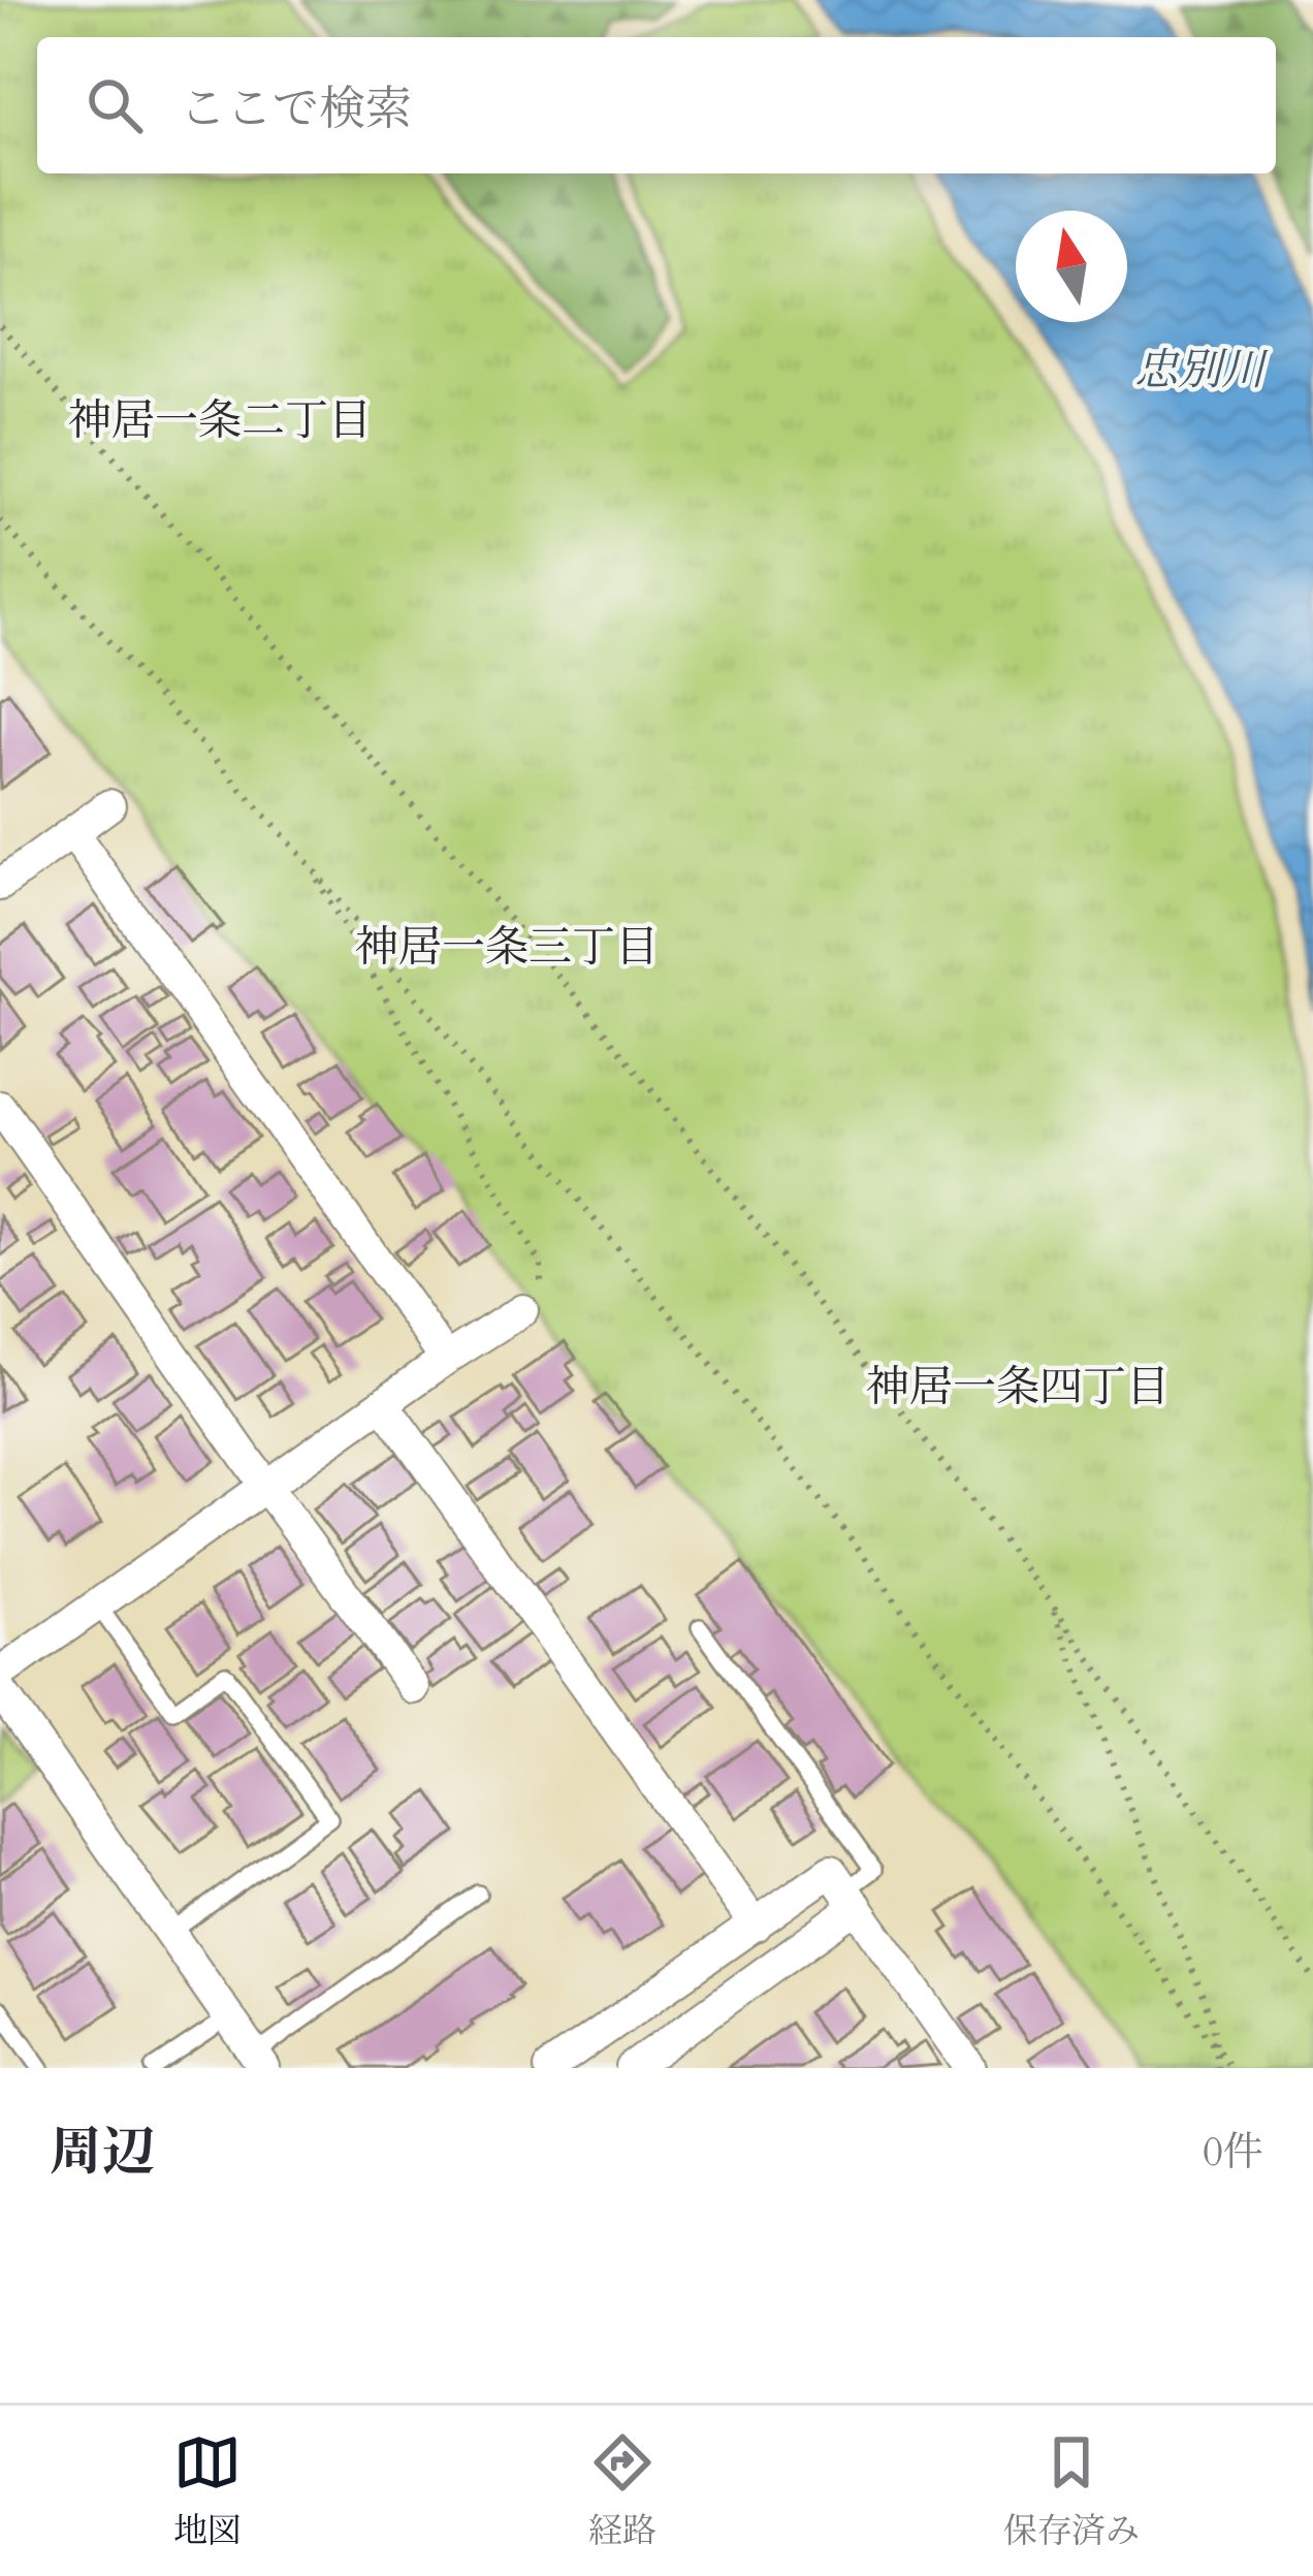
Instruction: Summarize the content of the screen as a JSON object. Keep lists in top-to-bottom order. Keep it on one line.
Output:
{"districts":["神居一条二丁目","神居一条三丁目","神居一条四丁目"],"water":["忠別川"],"north":"top","page":{"search":"ここで検索","heading":["周辺","0件"],"nav":["地図","経路","保存済み"]}}
